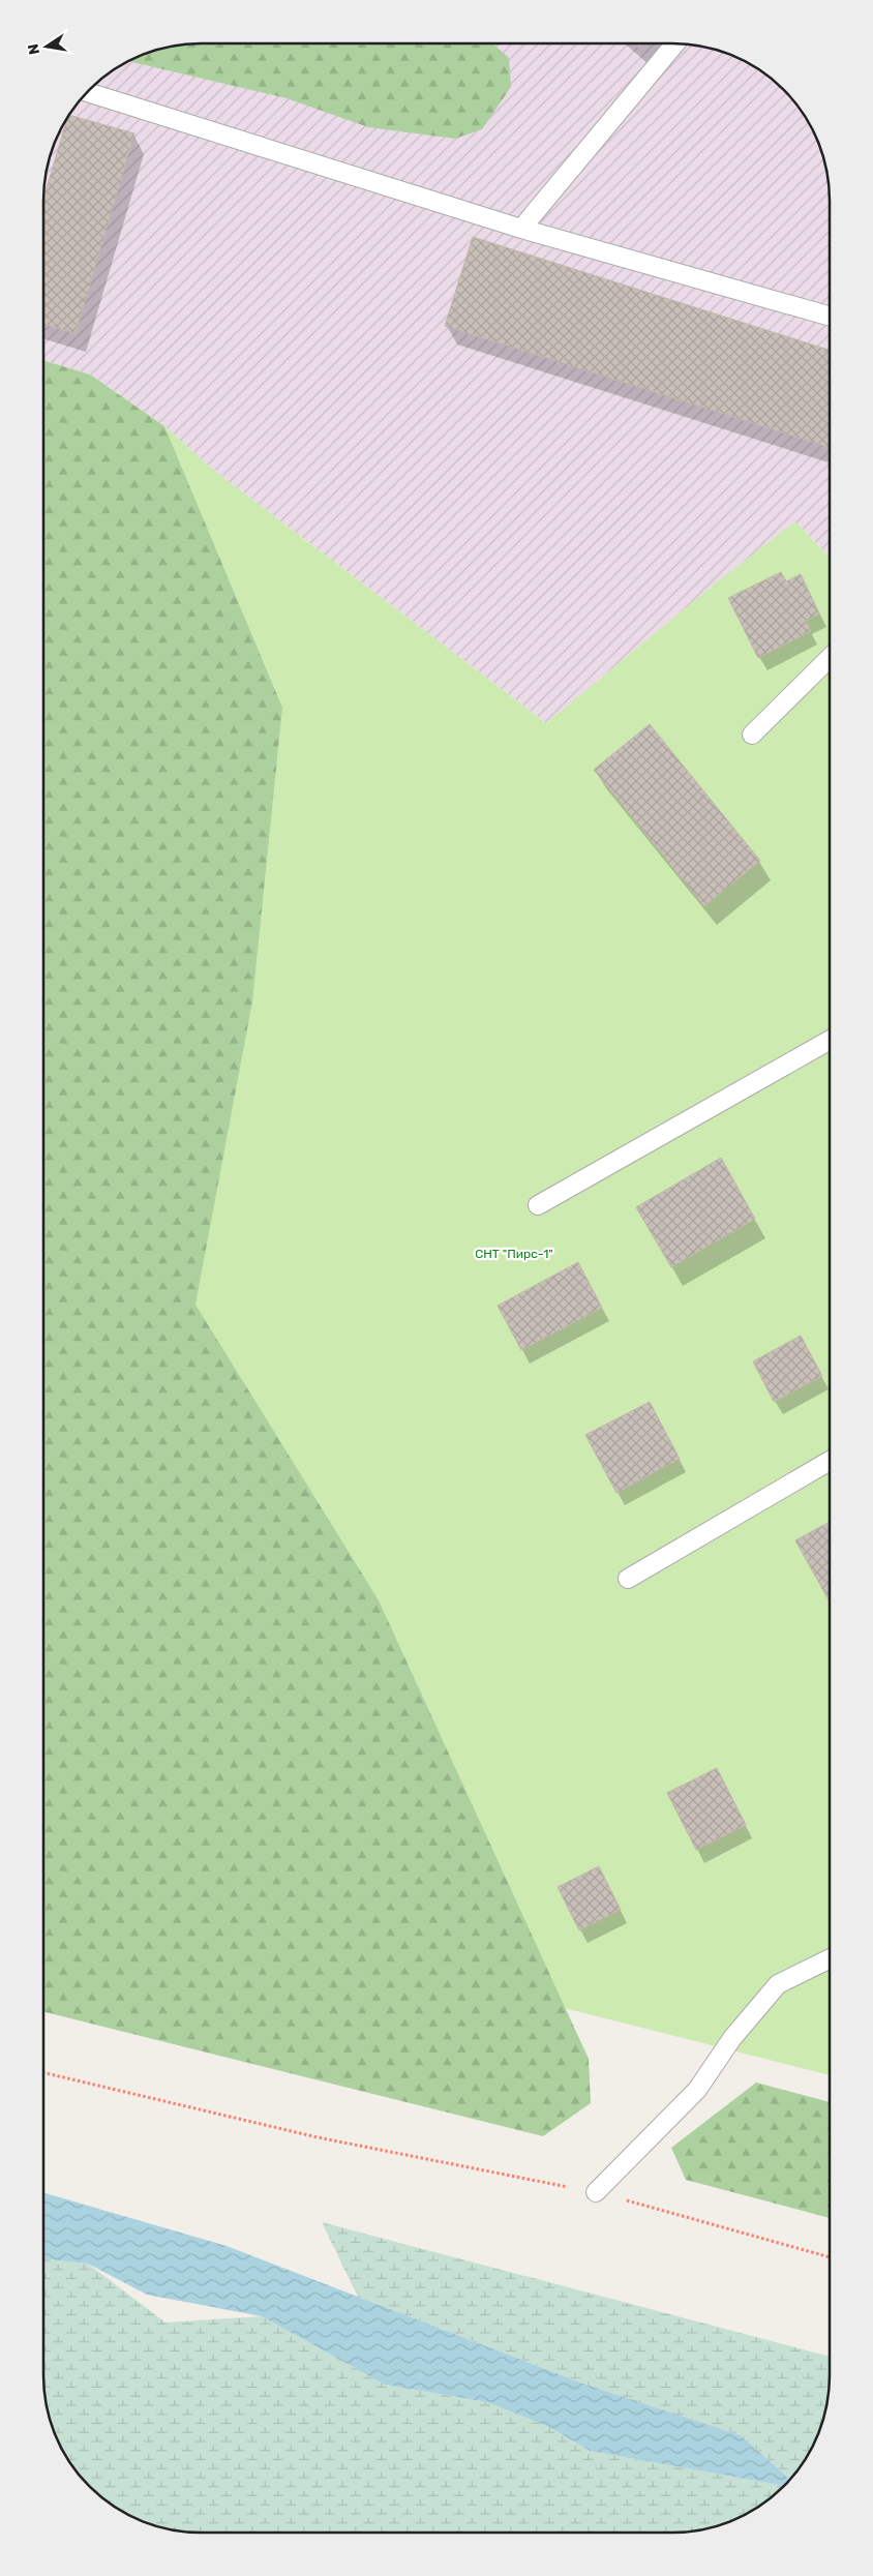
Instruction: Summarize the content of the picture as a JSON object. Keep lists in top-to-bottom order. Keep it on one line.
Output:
{"parks":["СНТ \"Пирс-1\""],"north":"left"}
